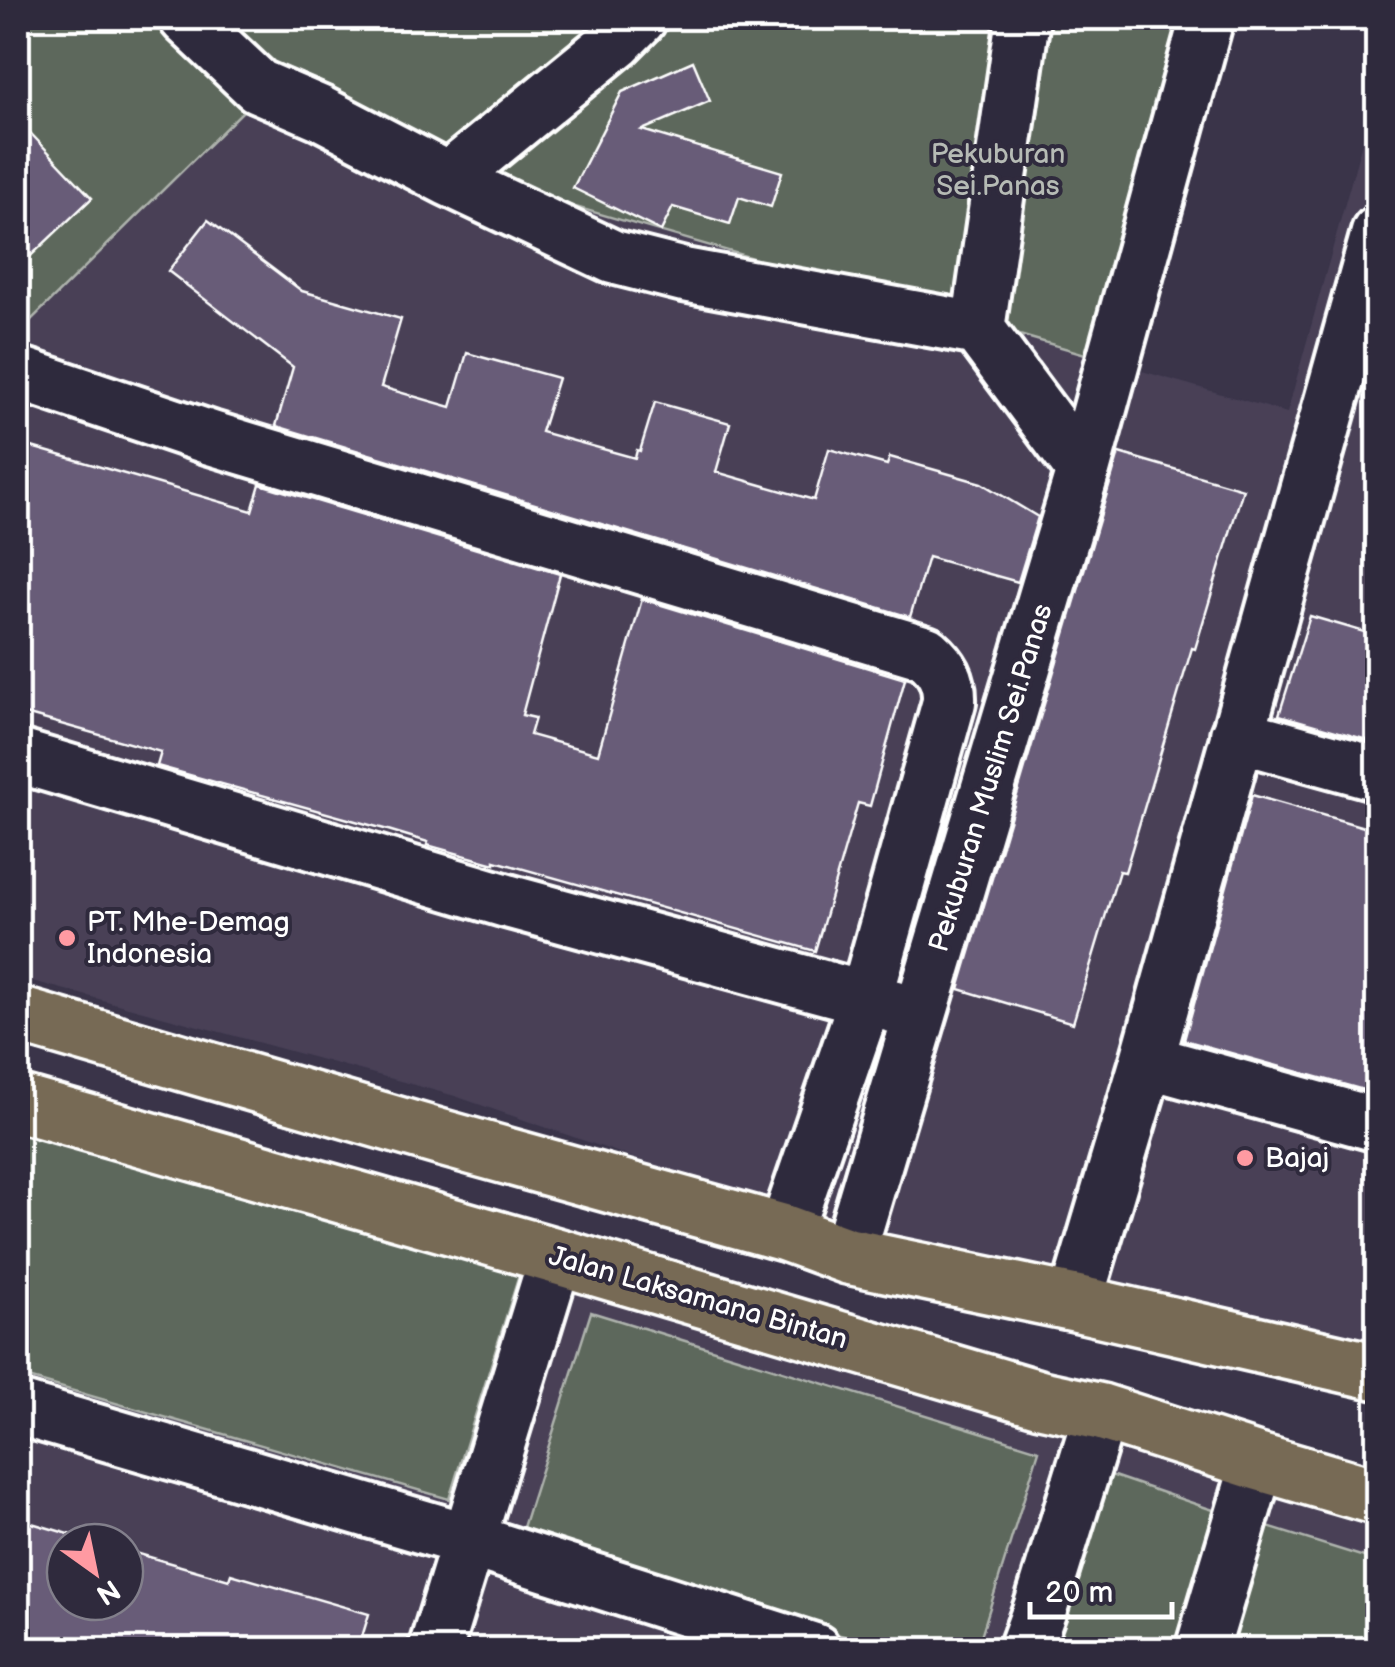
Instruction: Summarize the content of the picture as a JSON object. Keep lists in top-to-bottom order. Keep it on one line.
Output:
{"streets":{"main road":["Jalan Laksamana Bintan"],"street":["Pekuburan Muslim Sei.Panas"]},"parks":["Pekuburan Sei.Panas"],"places":["PT. Mhe-Demag Indonesia","Bajaj"],"scale_bar":"20 m","north":"bottom right"}
